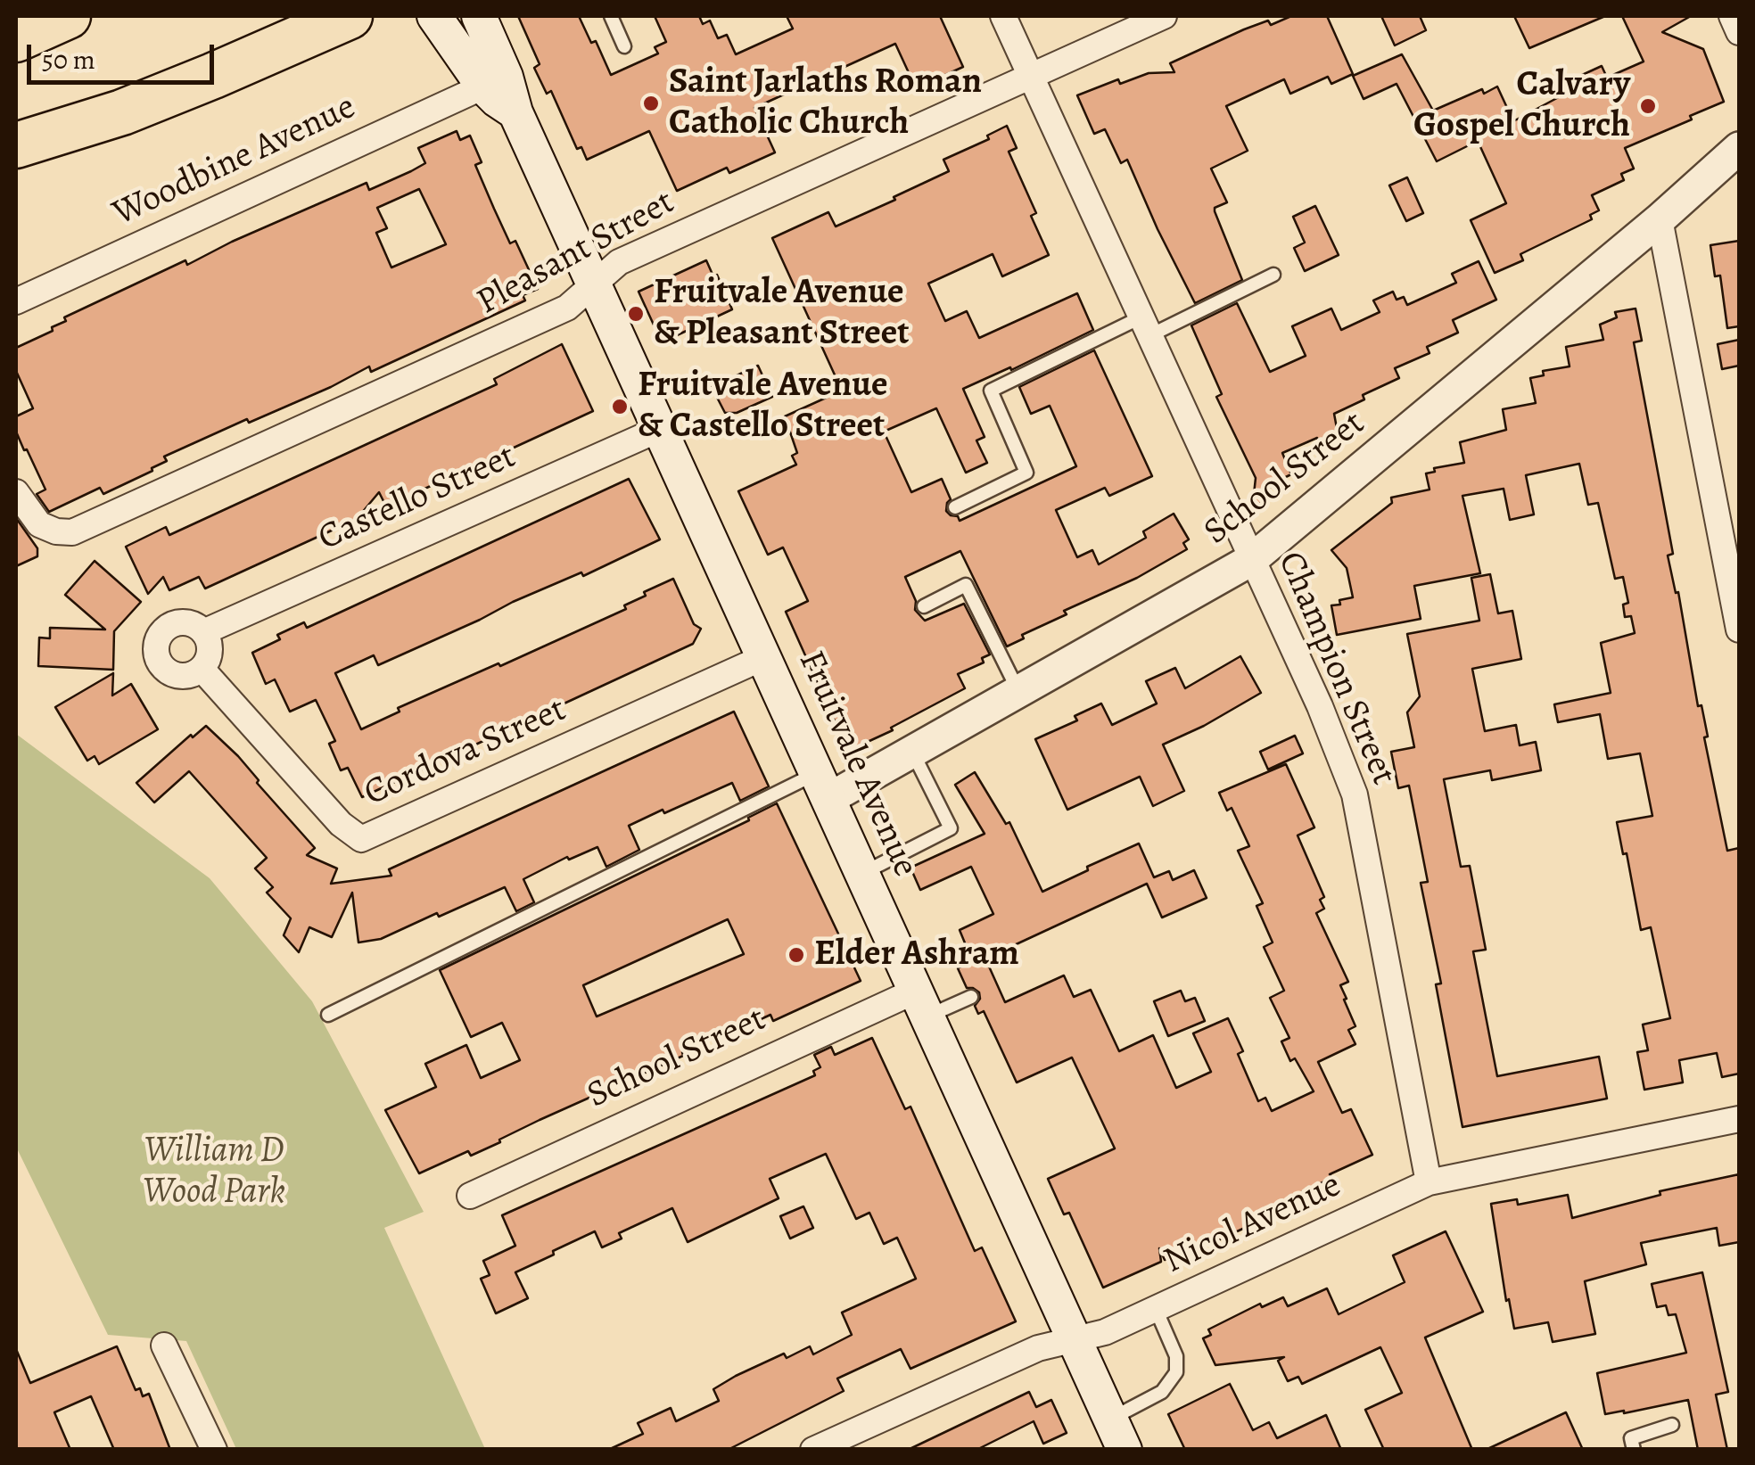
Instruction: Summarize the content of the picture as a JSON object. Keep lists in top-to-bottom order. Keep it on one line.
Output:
{"streets":{"main road":["Fruitvale Avenue"],"street":["Woodbine Avenue","Pleasant Street","School Street","Castello Street","Champion Street","Cordova Street","Nicol Avenue"]},"crossings":[["Woodbine Avenue","Fruitvale Avenue"],["Pleasant Street","Champion Street"],["Pleasant Street","Fruitvale Avenue"],["School Street","Champion Street"],["School Street","Fruitvale Avenue"],["Castello Street","Cordova Street"],["Castello Street","Fruitvale Avenue"],["Champion Street","Nicol Avenue"],["Cordova Street","Fruitvale Avenue"],["Fruitvale Avenue","Nicol Avenue"]],"parks":["William D Wood Park"],"places":["Saint Jarlaths Roman Catholic Church","Calvary Gospel Church","Fruitvale Avenue & Pleasant Street","Fruitvale Avenue & Castello Street","Elder Ashram"],"scale_bar":"50 m"}
